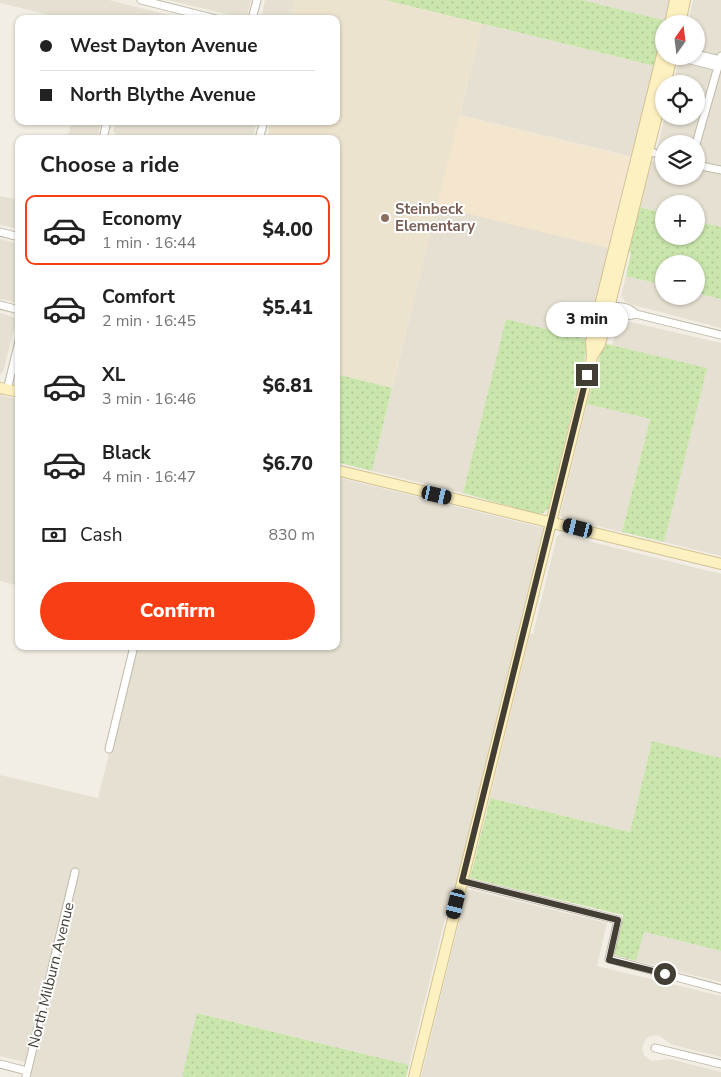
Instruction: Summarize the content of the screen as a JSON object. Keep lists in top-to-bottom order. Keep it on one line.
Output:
{"streets":{"street":["North Milburn Avenue"]},"places":["Steinbeck Elementary"],"north":"top","page":{"map_buttons":["+","−"],"banner":["West Dayton Avenue","North Blythe Avenue"],"heading":"Choose a ride","list":[{"name":"Economy","note":"1 min · 16:44","value":"$4.00"},{"name":"Comfort","note":"2 min · 16:45","value":"$5.41"},{"name":"XL","note":"3 min · 16:46","value":"$6.81"},{"name":"Black","note":"4 min · 16:47","value":"$6.70"}],"bubble":"3 min","pay":["Cash","830 m"],"buttons":"Confirm"}}
